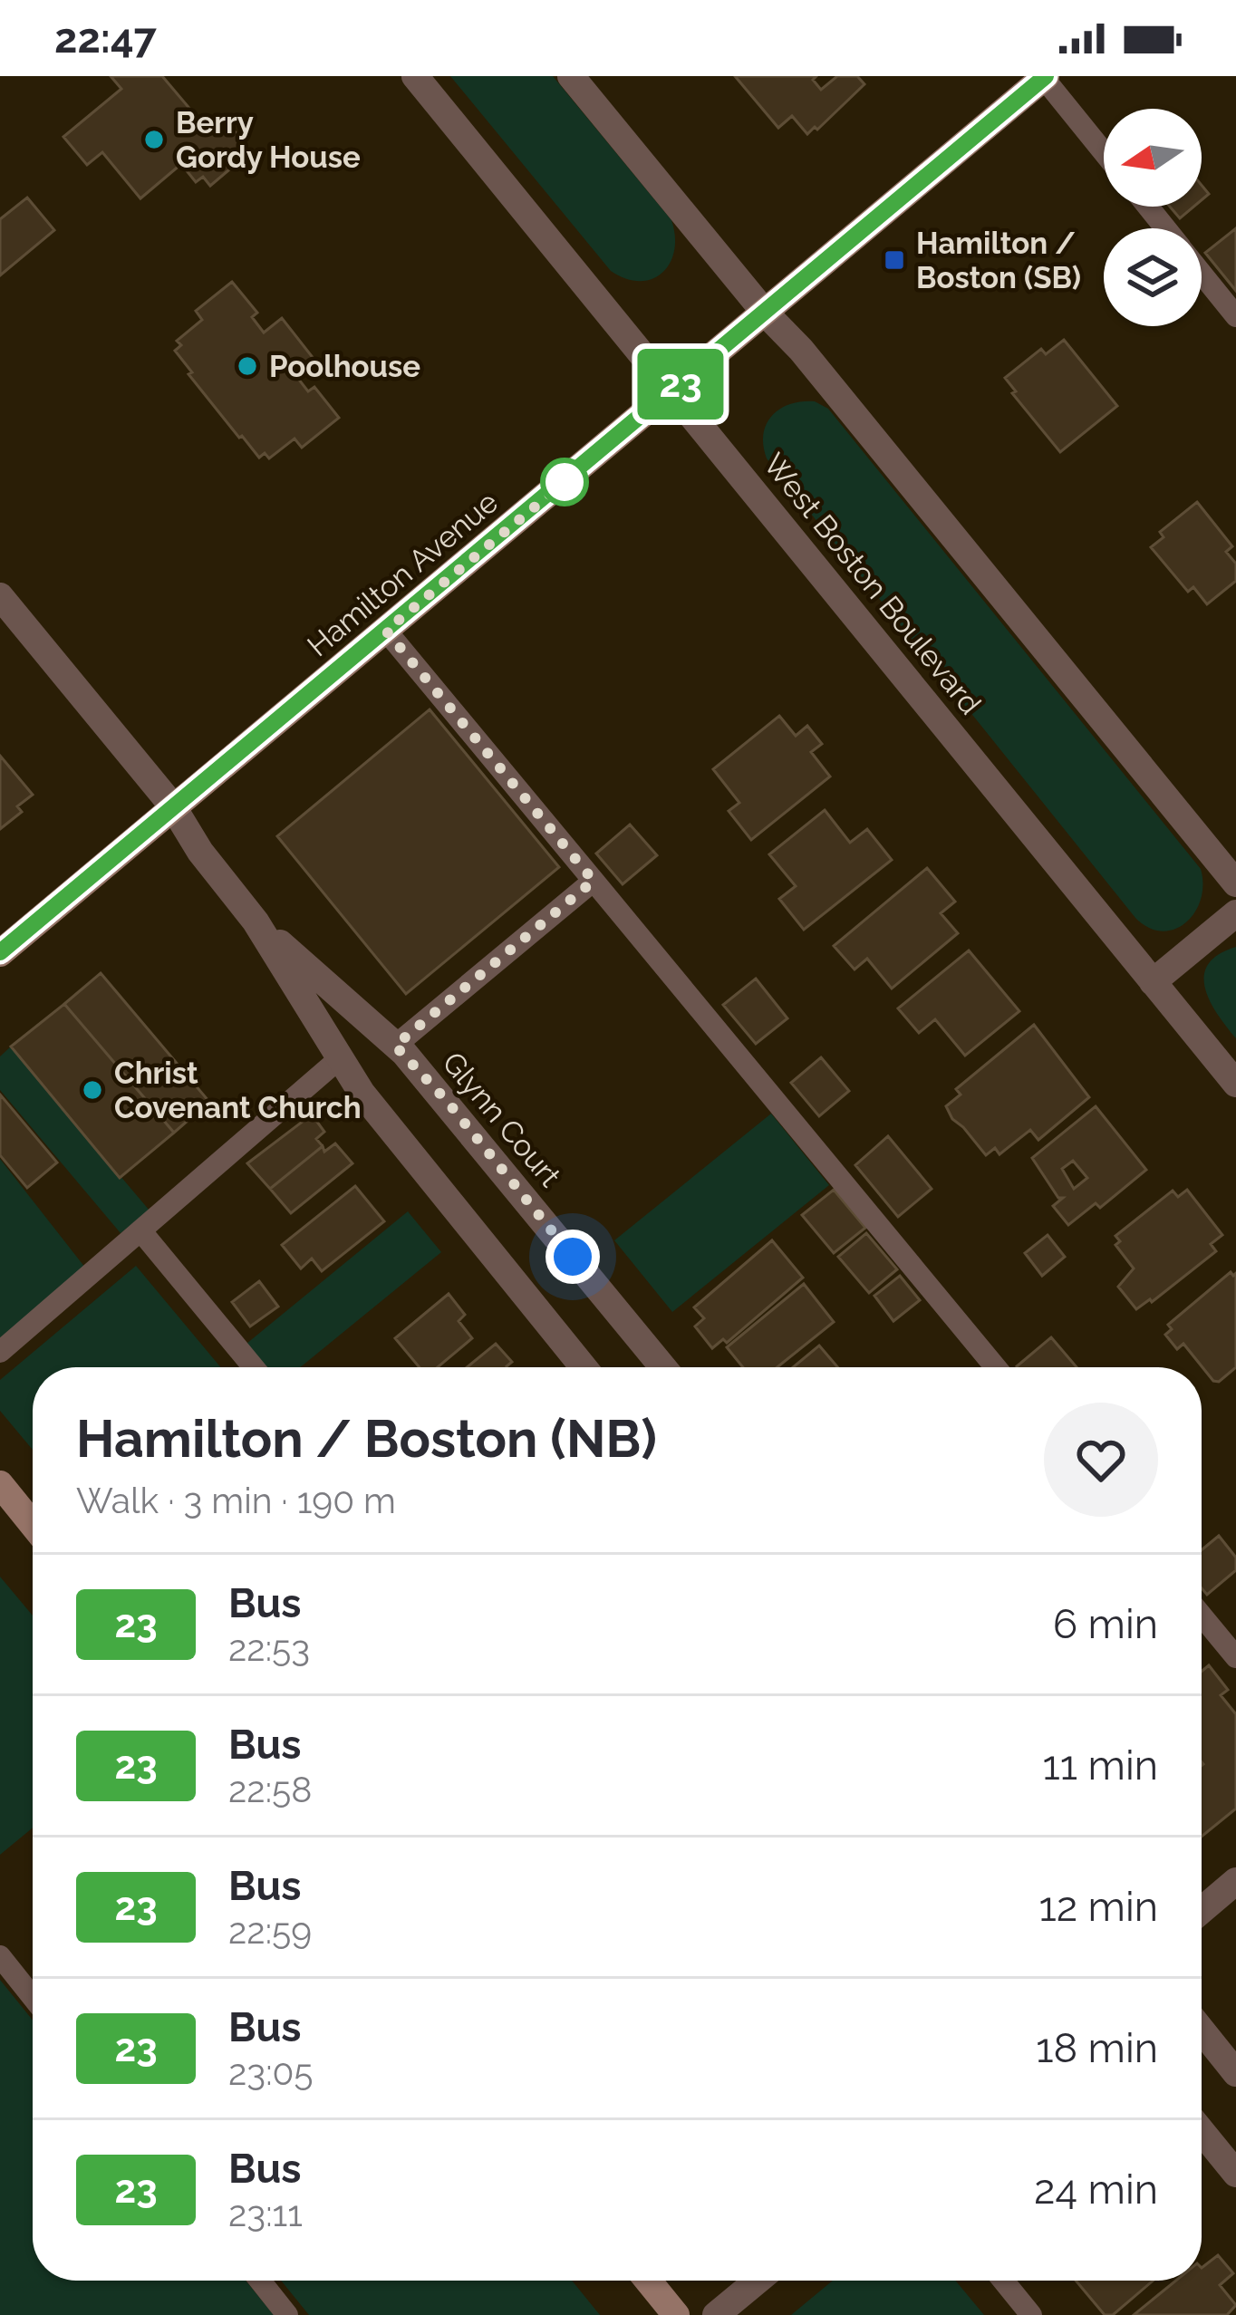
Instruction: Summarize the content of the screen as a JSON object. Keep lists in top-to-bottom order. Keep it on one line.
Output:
{"streets":{"main road":["Hamilton Avenue"],"street":["West Boston Boulevard","Glynn Court"]},"crossings":[["Hamilton Avenue","West Boston Boulevard"],["Hamilton Avenue","Glynn Court"]],"places":{"other":["Berry Gordy House","Poolhouse","Christ Covenant Church"],"transit":["Hamilton / Boston (SB)"]},"lines":["bus line 23"],"north":"left","page":{"status":"22:47","on_map":"23","heading":["Hamilton / Boston (NB)","Walk · 3 min · 190 m"],"list":[{"mark":"23","name":"Bus","note":"22:53","value":"6 min"},{"mark":"23","name":"Bus","note":"22:58","value":"11 min"},{"mark":"23","name":"Bus","note":"22:59","value":"12 min"},{"mark":"23","name":"Bus","note":"23:05","value":"18 min"},{"mark":"23","name":"Bus","note":"23:11","value":"24 min"}]}}
